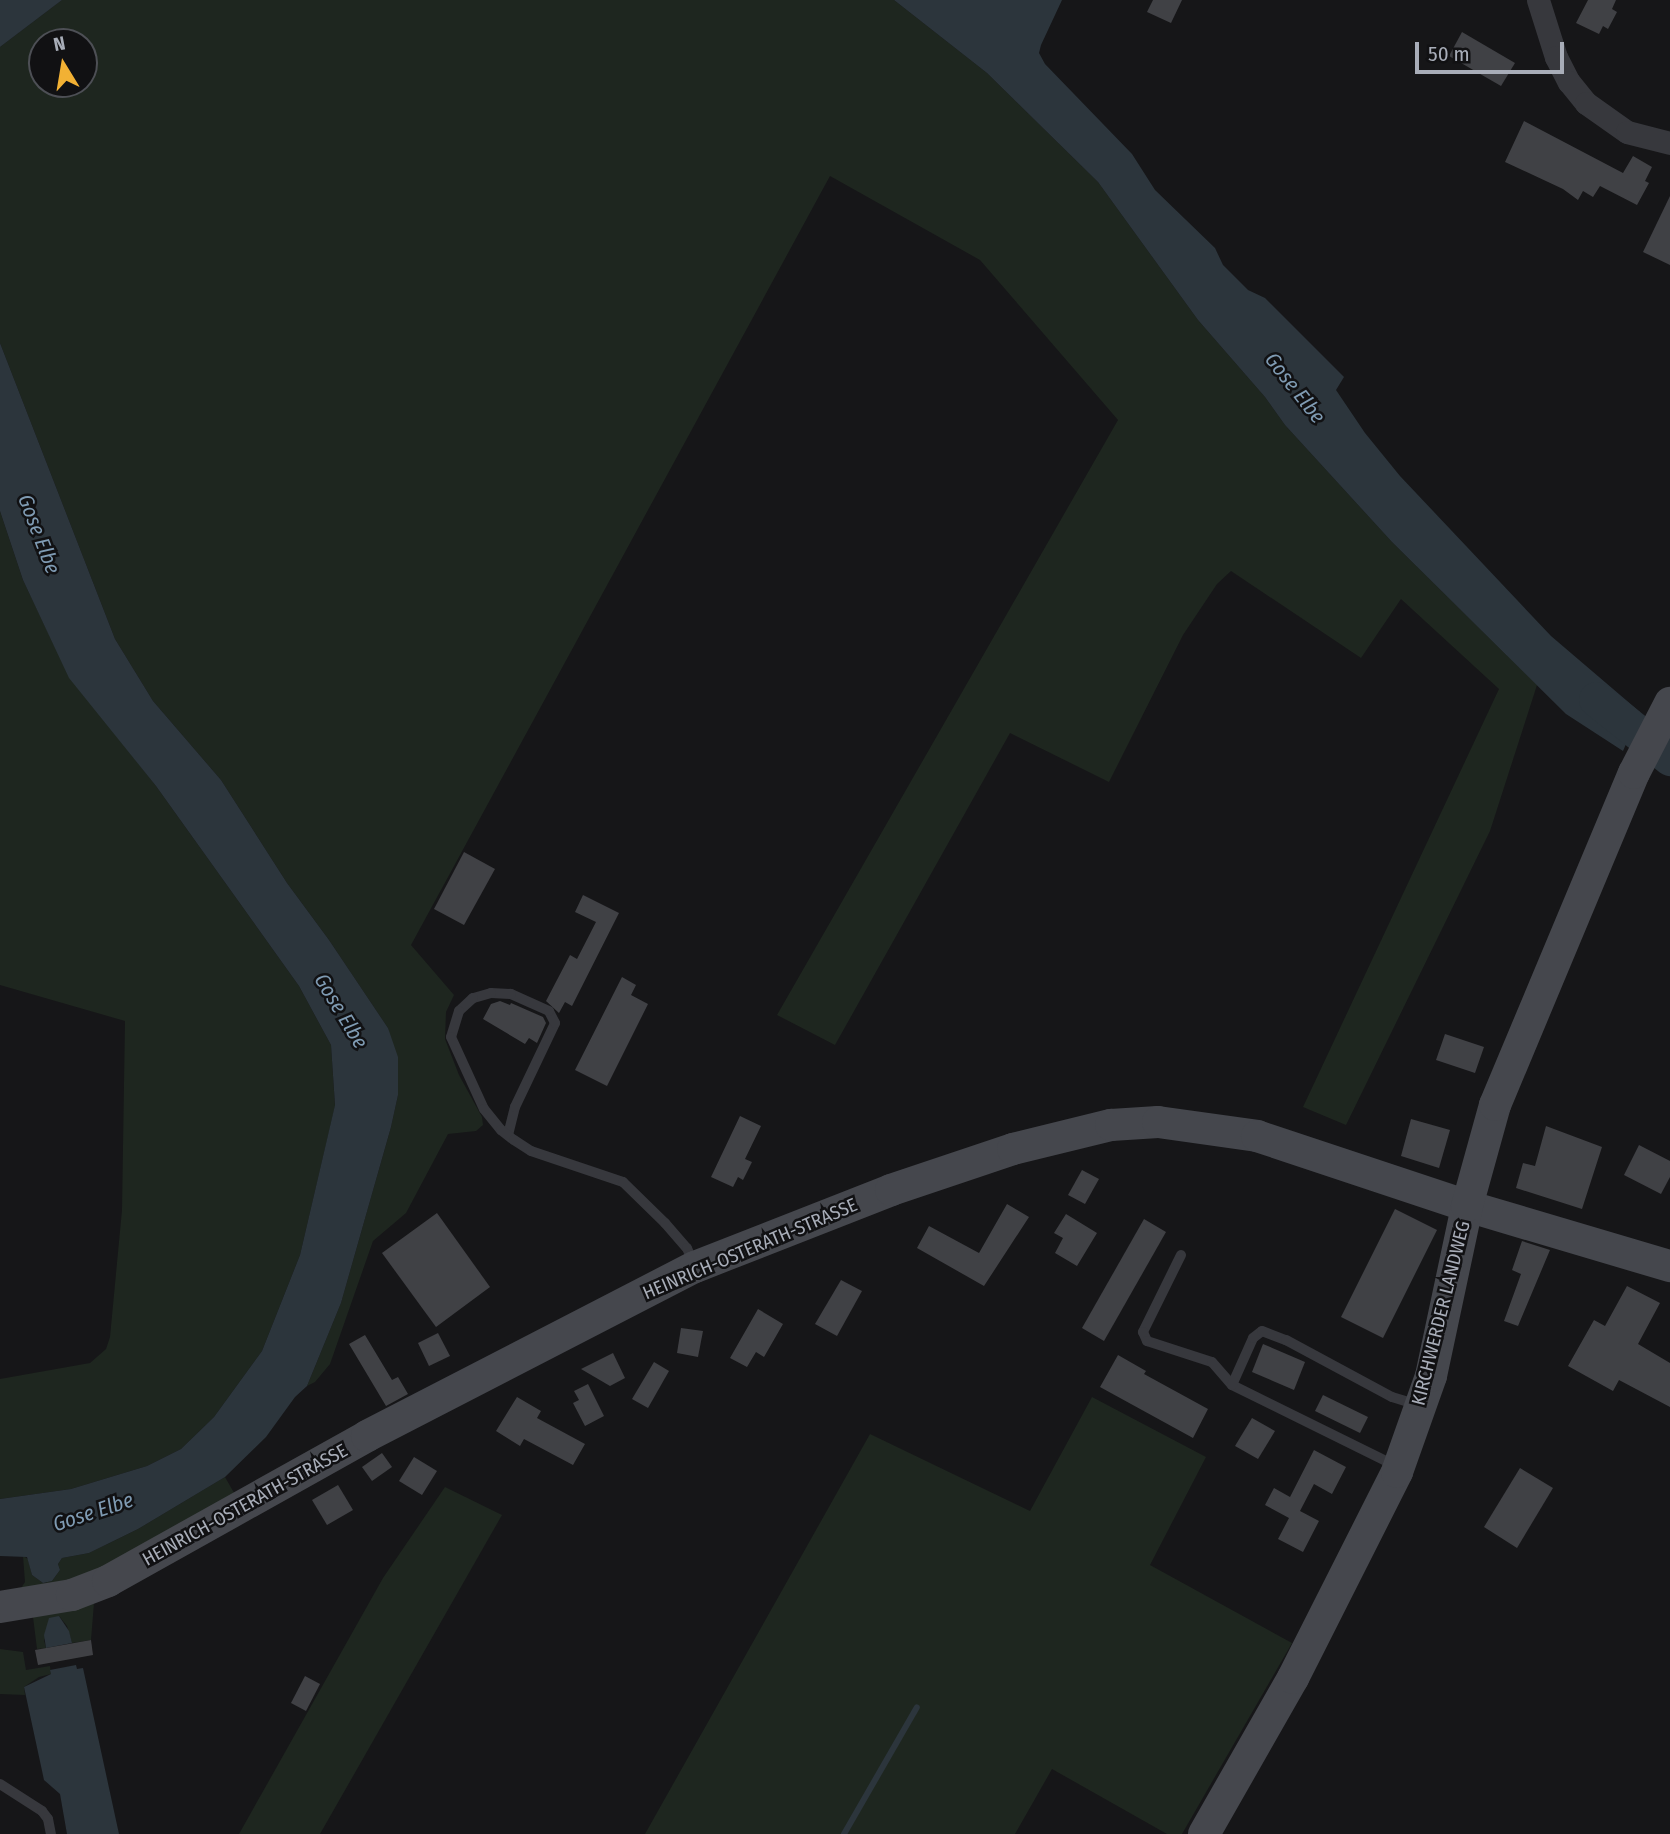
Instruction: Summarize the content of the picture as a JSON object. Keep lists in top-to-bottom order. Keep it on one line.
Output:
{"streets":{"street":["HEINRICH-OSTERATH-STRASSE","KIRCHWERDER LANDWEG"]},"crossings":[["HEINRICH-OSTERATH-STRASSE","KIRCHWERDER LANDWEG"]],"water":["Gose Elbe"],"scale_bar":"50 m","north":"top"}
